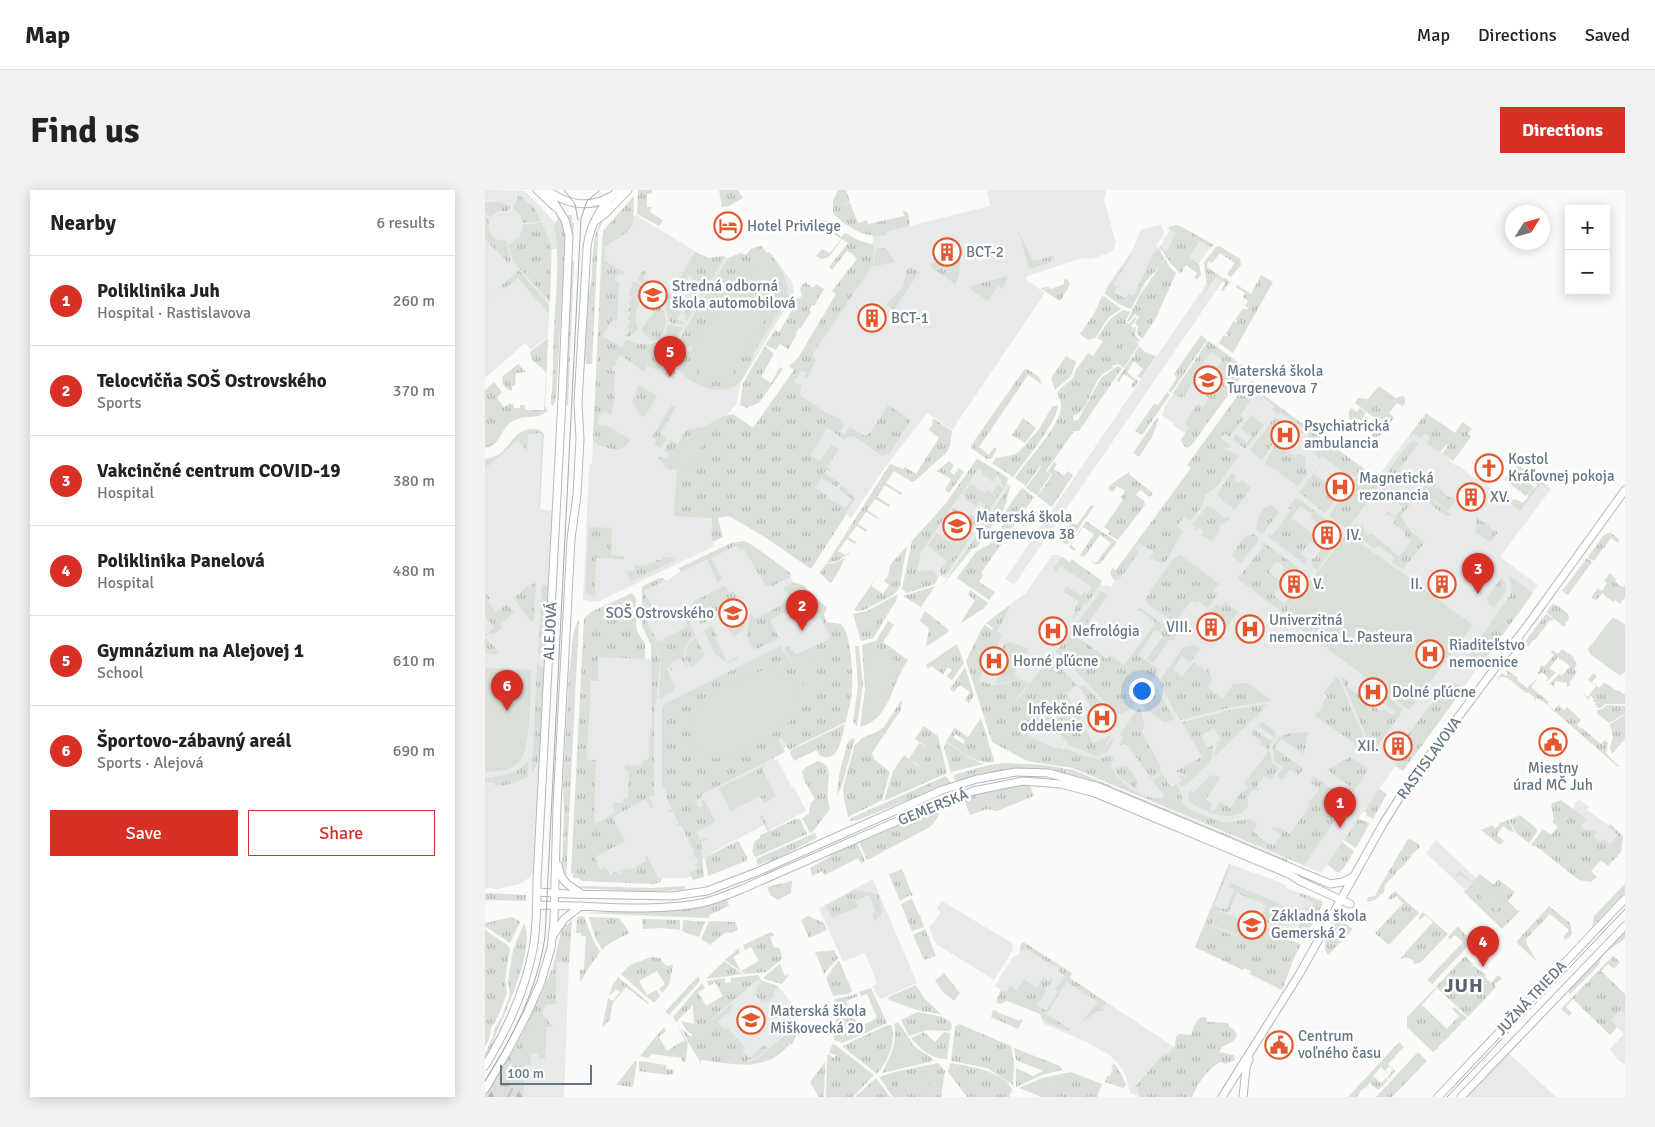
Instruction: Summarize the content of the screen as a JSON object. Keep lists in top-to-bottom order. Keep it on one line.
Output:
{"streets":{"street":["ALEJOVÁ","RASTISLAVOVA","GEMERSKÁ","JUŽNÁ TRIEDA"]},"crossings":[["ALEJOVÁ","GEMERSKÁ"],["RASTISLAVOVA","GEMERSKÁ"]],"districts":["JUH"],"places":{"hotel":["Hotel Privilege"],"building":["BCT-2","BCT-1","XV.","IV.","V.","II.","VIII.","XII."],"school or university":["Stredná odborná škola automobilová","Materská škola Turgenevova 7","Materská škola Turgenevova 38","SOŠ Ostrovského","Základná škola Gemerská 2","Materská škola Miškovecká 20"],"hospital":["Psychiatrická ambulancia","Magnetická rezonancia","Univerzitná nemocnica L. Pasteura","Nefrológia","Riaditeľstvo nemocnice","Horné pľúcne","Dolné pľúcne","Infekčné oddelenie"],"church":["Kostol Kráľovnej pokoja"],"public building":["Miestny úrad MČ Juh","Centrum voľného času"]},"scale_bar":"100 m","north":"top right","page":{"header":"Map","nav":["Map","Directions","Saved"],"buttons":["Directions",["Save","Share"]],"title":"Find us","heading":["Nearby","6 results"],"map_buttons":["+","−"],"list":[{"mark":"1","name":"Poliklinika Juh","note":"Hospital · Rastislavova","value":"260 m"},{"mark":"2","name":"Telocvičňa SOŠ Ostrovského","note":"Sports","value":"370 m"},{"mark":"3","name":"Vakcinčné centrum COVID-19","note":"Hospital","value":"380 m"},{"mark":"4","name":"Poliklinika Panelová","note":"Hospital","value":"480 m"},{"mark":"5","name":"Gymnázium na Alejovej 1","note":"School","value":"610 m"},{"mark":"6","name":"Športovo-zábavný areál","note":"Sports · Alejová","value":"690 m"}],"pins":["5","3","2","6","1","4"],"scale":"100 m"}}
